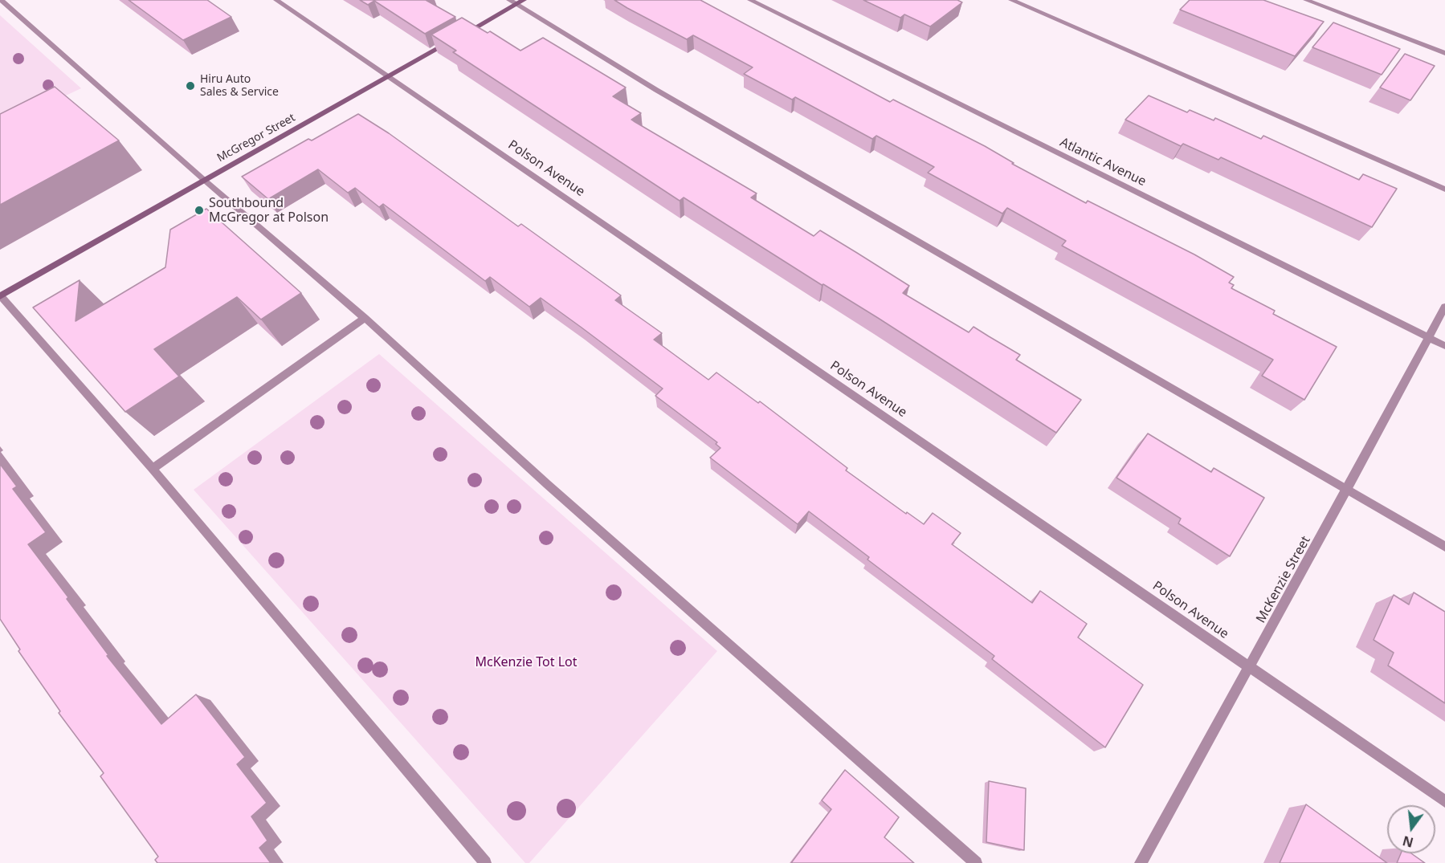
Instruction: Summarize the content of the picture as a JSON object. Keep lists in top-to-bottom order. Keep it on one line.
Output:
{"streets":{"main road":["McGregor Street"],"street":["Atlantic Avenue","Polson Avenue","McKenzie Street"]},"crossings":[["McGregor Street","Polson Avenue"],["Atlantic Avenue","McKenzie Street"],["Polson Avenue","McKenzie Street"]],"parks":["McKenzie Tot Lot"],"places":["Hiru Auto Sales & Service","Southbound McGregor at Polson"],"north":"bottom"}
